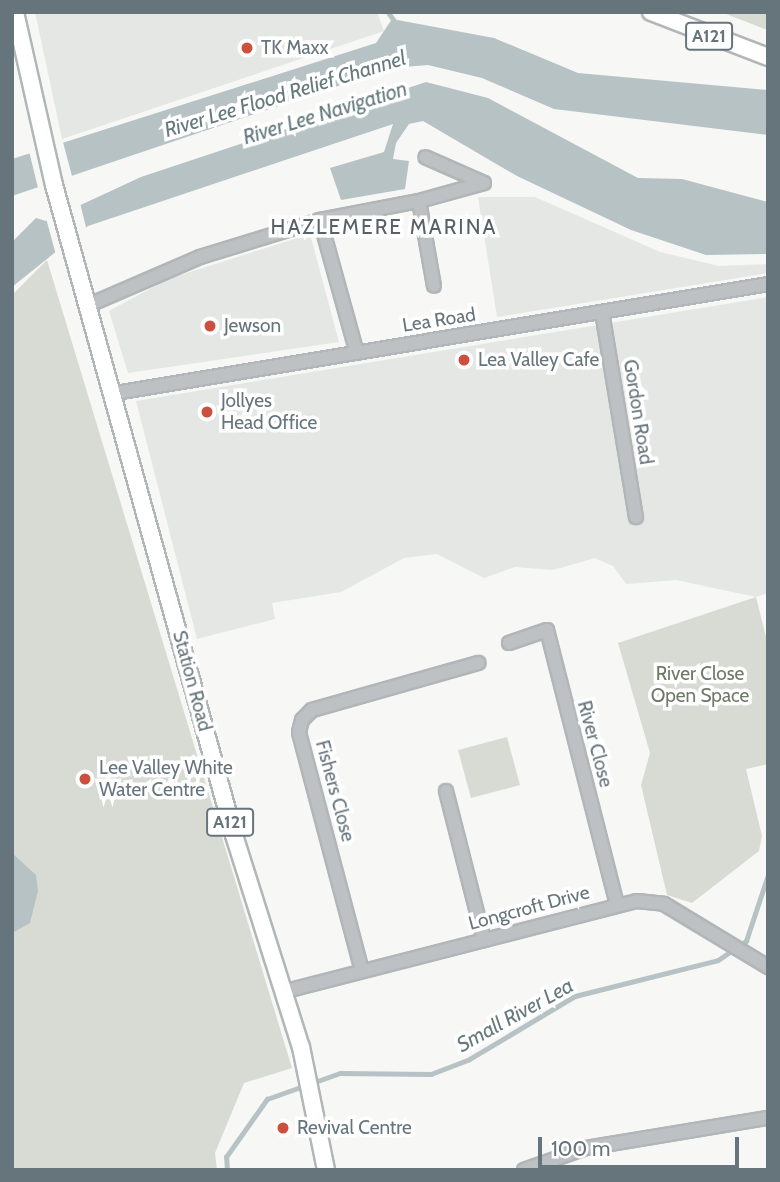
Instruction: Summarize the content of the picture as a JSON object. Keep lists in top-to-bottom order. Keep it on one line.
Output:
{"streets":{"main road":["A121","Station Road"],"street":["Lea Road","Gordon Road","River Close","Fishers Close","Longcroft Drive"]},"crossings":[["A121","Station Road"],["Lea Road","Gordon Road"],["Lea Road","Station Road"],["Station Road","Longcroft Drive"],["River Close","Longcroft Drive"],["Fishers Close","Longcroft Drive"]],"districts":["HAZLEMERE MARINA"],"water":["River Lee Flood Relief Channel","River Lee Navigation","Small River Lea"],"parks":["River Close Open Space"],"places":["TK Maxx","Jewson","Lea Valley Cafe","Jollyes Head Office","Lee Valley White Water Centre","Revival Centre"],"scale_bar":"100 m"}
